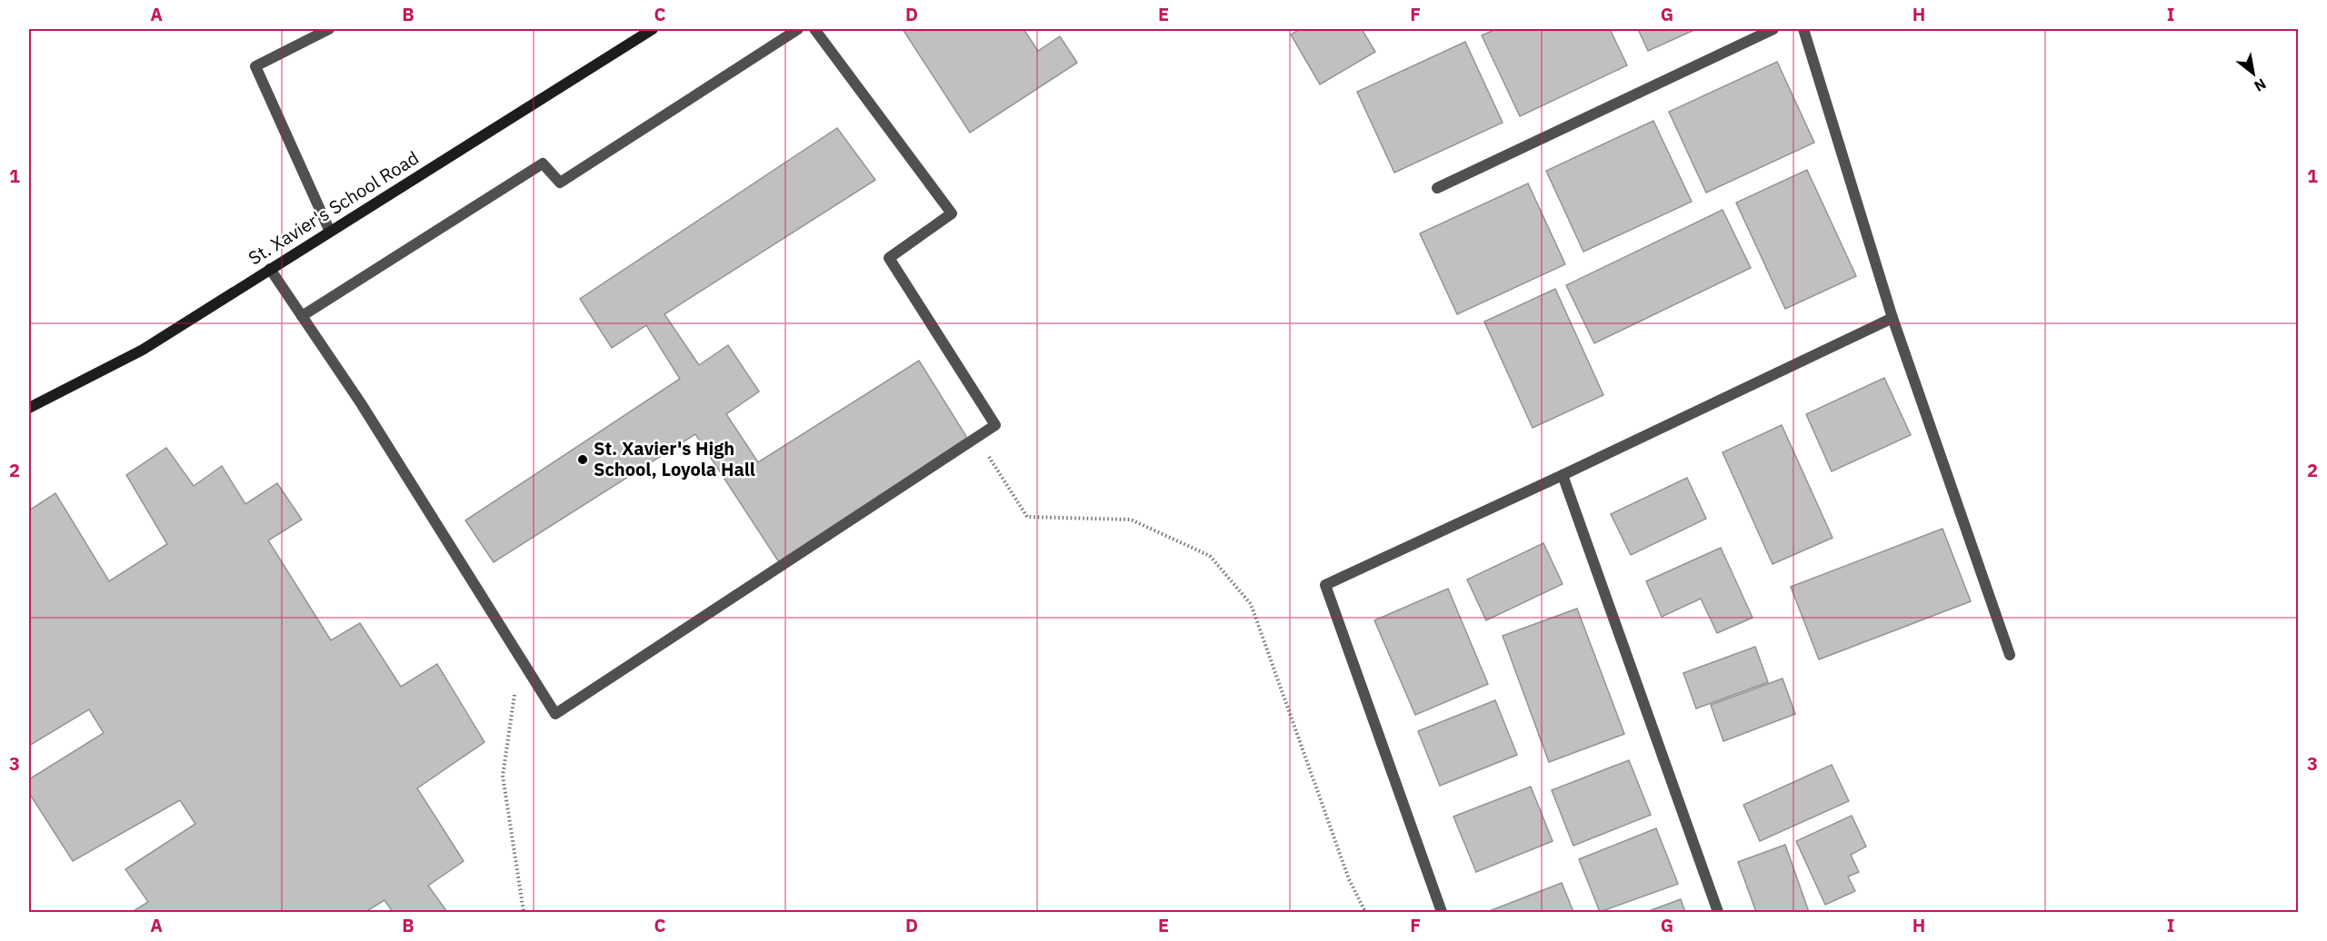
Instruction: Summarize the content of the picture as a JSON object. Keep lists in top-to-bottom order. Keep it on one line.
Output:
{"streets":{"street":["St. Xavier's School Road"]},"places":["St. Xavier's High School, Loyola Hall"],"north":"bottom right","grid":{"columns":["A","B","C","D","E","F","G","H","I"],"rows":["1","2","3"]}}
